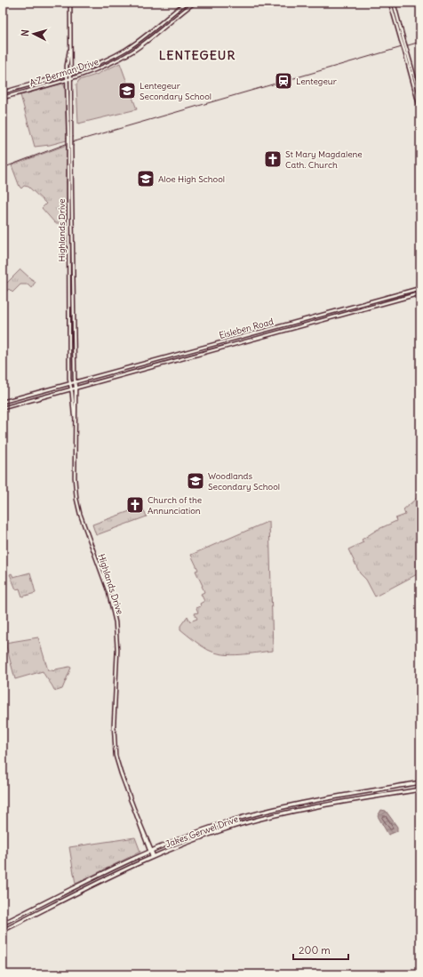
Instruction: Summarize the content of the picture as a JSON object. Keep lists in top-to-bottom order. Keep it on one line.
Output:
{"streets":{"main road":["A.Z. Berman Drive","Highlands Drive","Eisleben Road","Jakes Gerwel Drive"]},"crossings":[["A.Z. Berman Drive","Highlands Drive"],["Highlands Drive","Eisleben Road"],["Highlands Drive","Jakes Gerwel Drive"]],"districts":["LENTEGEUR"],"places":{"station":["Lentegeur"],"school or university":["Lentegeur Secondary School","Aloe High School","Woodlands Secondary School"],"church":["St Mary Magdalene Cath. Church","Church of the Annunciation"]},"scale_bar":"200 m","north":"left"}
